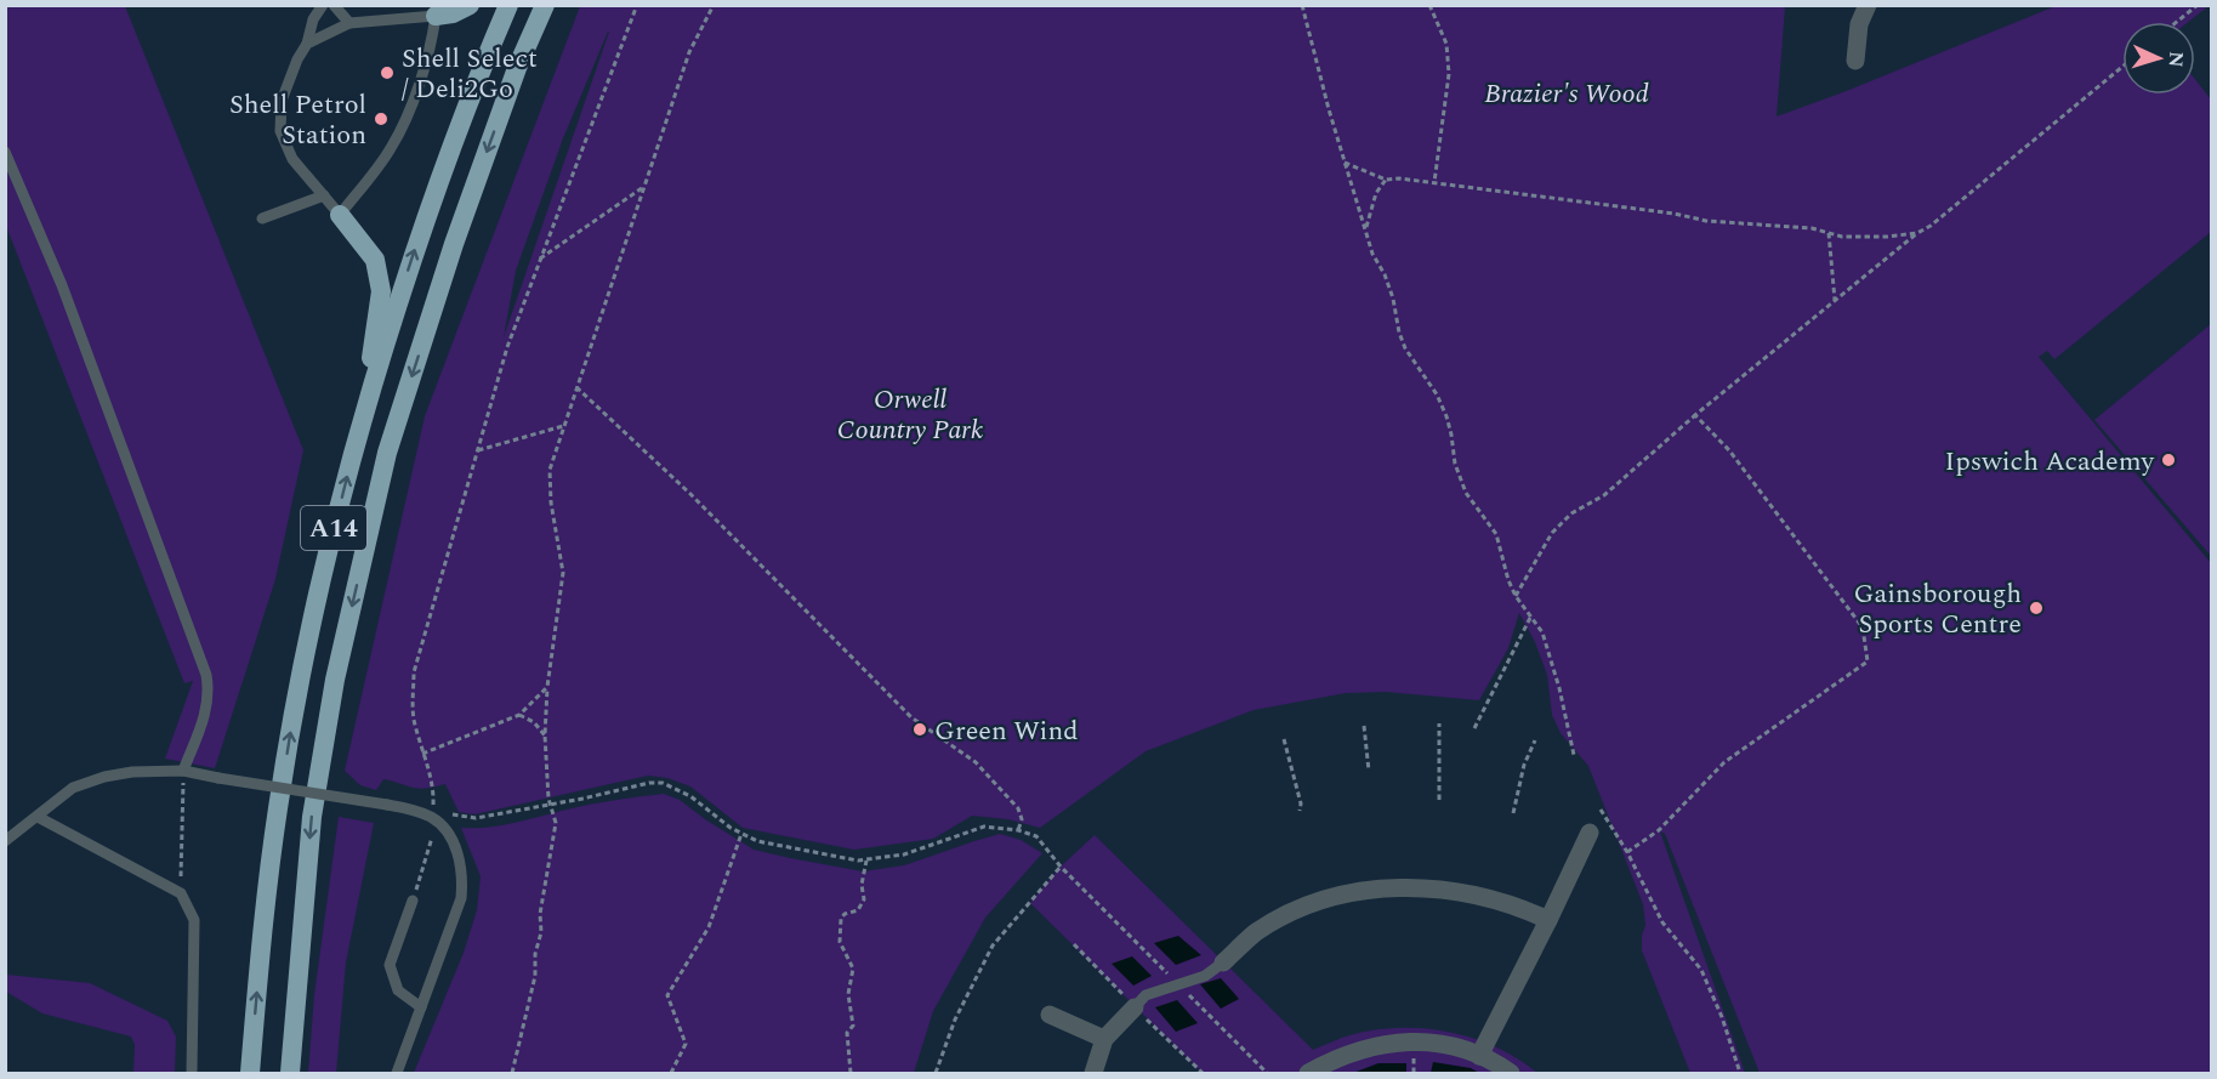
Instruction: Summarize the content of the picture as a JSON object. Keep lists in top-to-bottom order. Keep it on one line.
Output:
{"streets":{"highway":["A14"]},"parks":["Brazier's Wood","Orwell Country Park"],"places":["Shell Select / Deli2Go","Shell Petrol Station","Ipswich Academy","Gainsborough Sports Centre","Green Wind"],"north":"right"}
